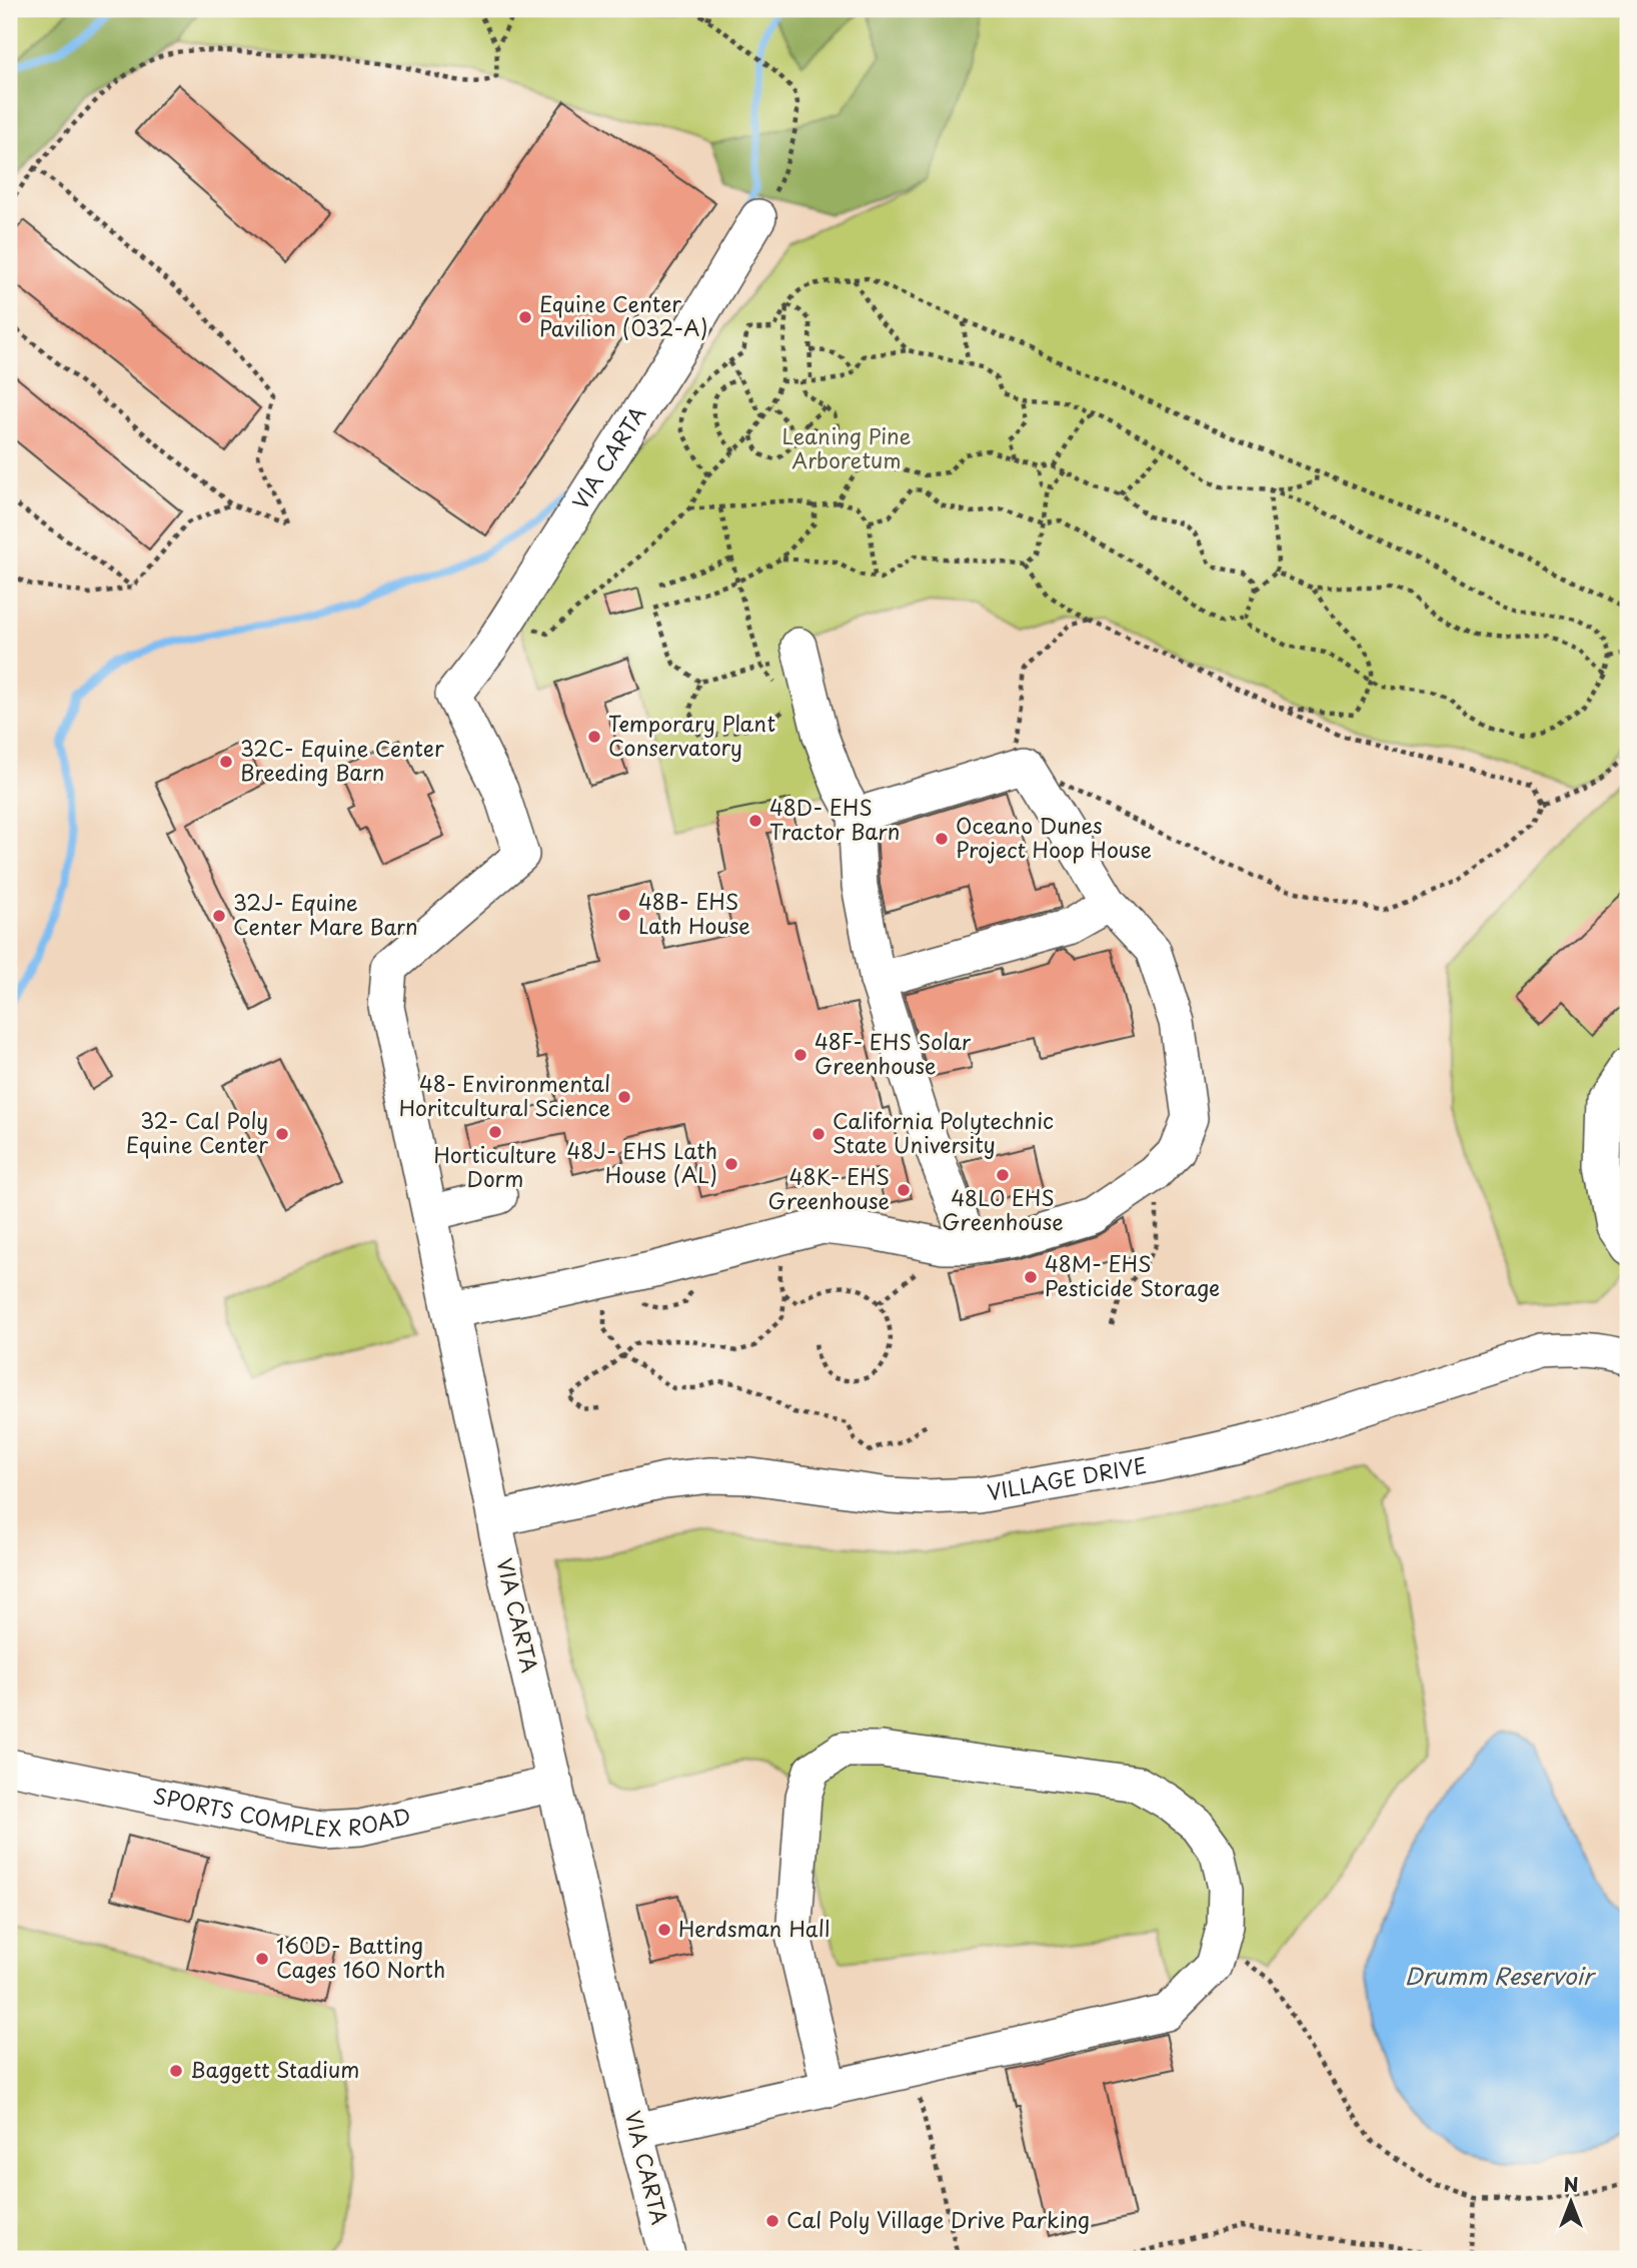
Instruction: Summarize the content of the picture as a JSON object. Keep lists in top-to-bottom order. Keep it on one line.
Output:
{"streets":{"street":["VIA CARTA","VILLAGE DRIVE","SPORTS COMPLEX ROAD"]},"crossings":[["VIA CARTA","VILLAGE DRIVE"],["VIA CARTA","SPORTS COMPLEX ROAD"]],"water":["Drumm Reservoir"],"parks":["Leaning Pine Arboretum"],"places":["Equine Center Pavilion (032-A)","Temporary Plant Conservatory","32C- Equine Center Breeding Barn","48D- EHS Tractor Barn","Oceano Dunes Project Hoop House","48B- EHS Lath House","32J- Equine Center Mare Barn","48F- EHS Solar Greenhouse","48- Environmental Horitcultural Science","Horticulture Dorm","32- Cal Poly Equine Center","California Polytechnic State University","48J- EHS Lath House (AL)","48L0 EHS Greenhouse","48K- EHS Greenhouse","48M- EHS Pesticide Storage","Herdsman Hall","160D- Batting Cages 160 North","Baggett Stadium","Cal Poly Village Drive Parking"],"north":"top"}
